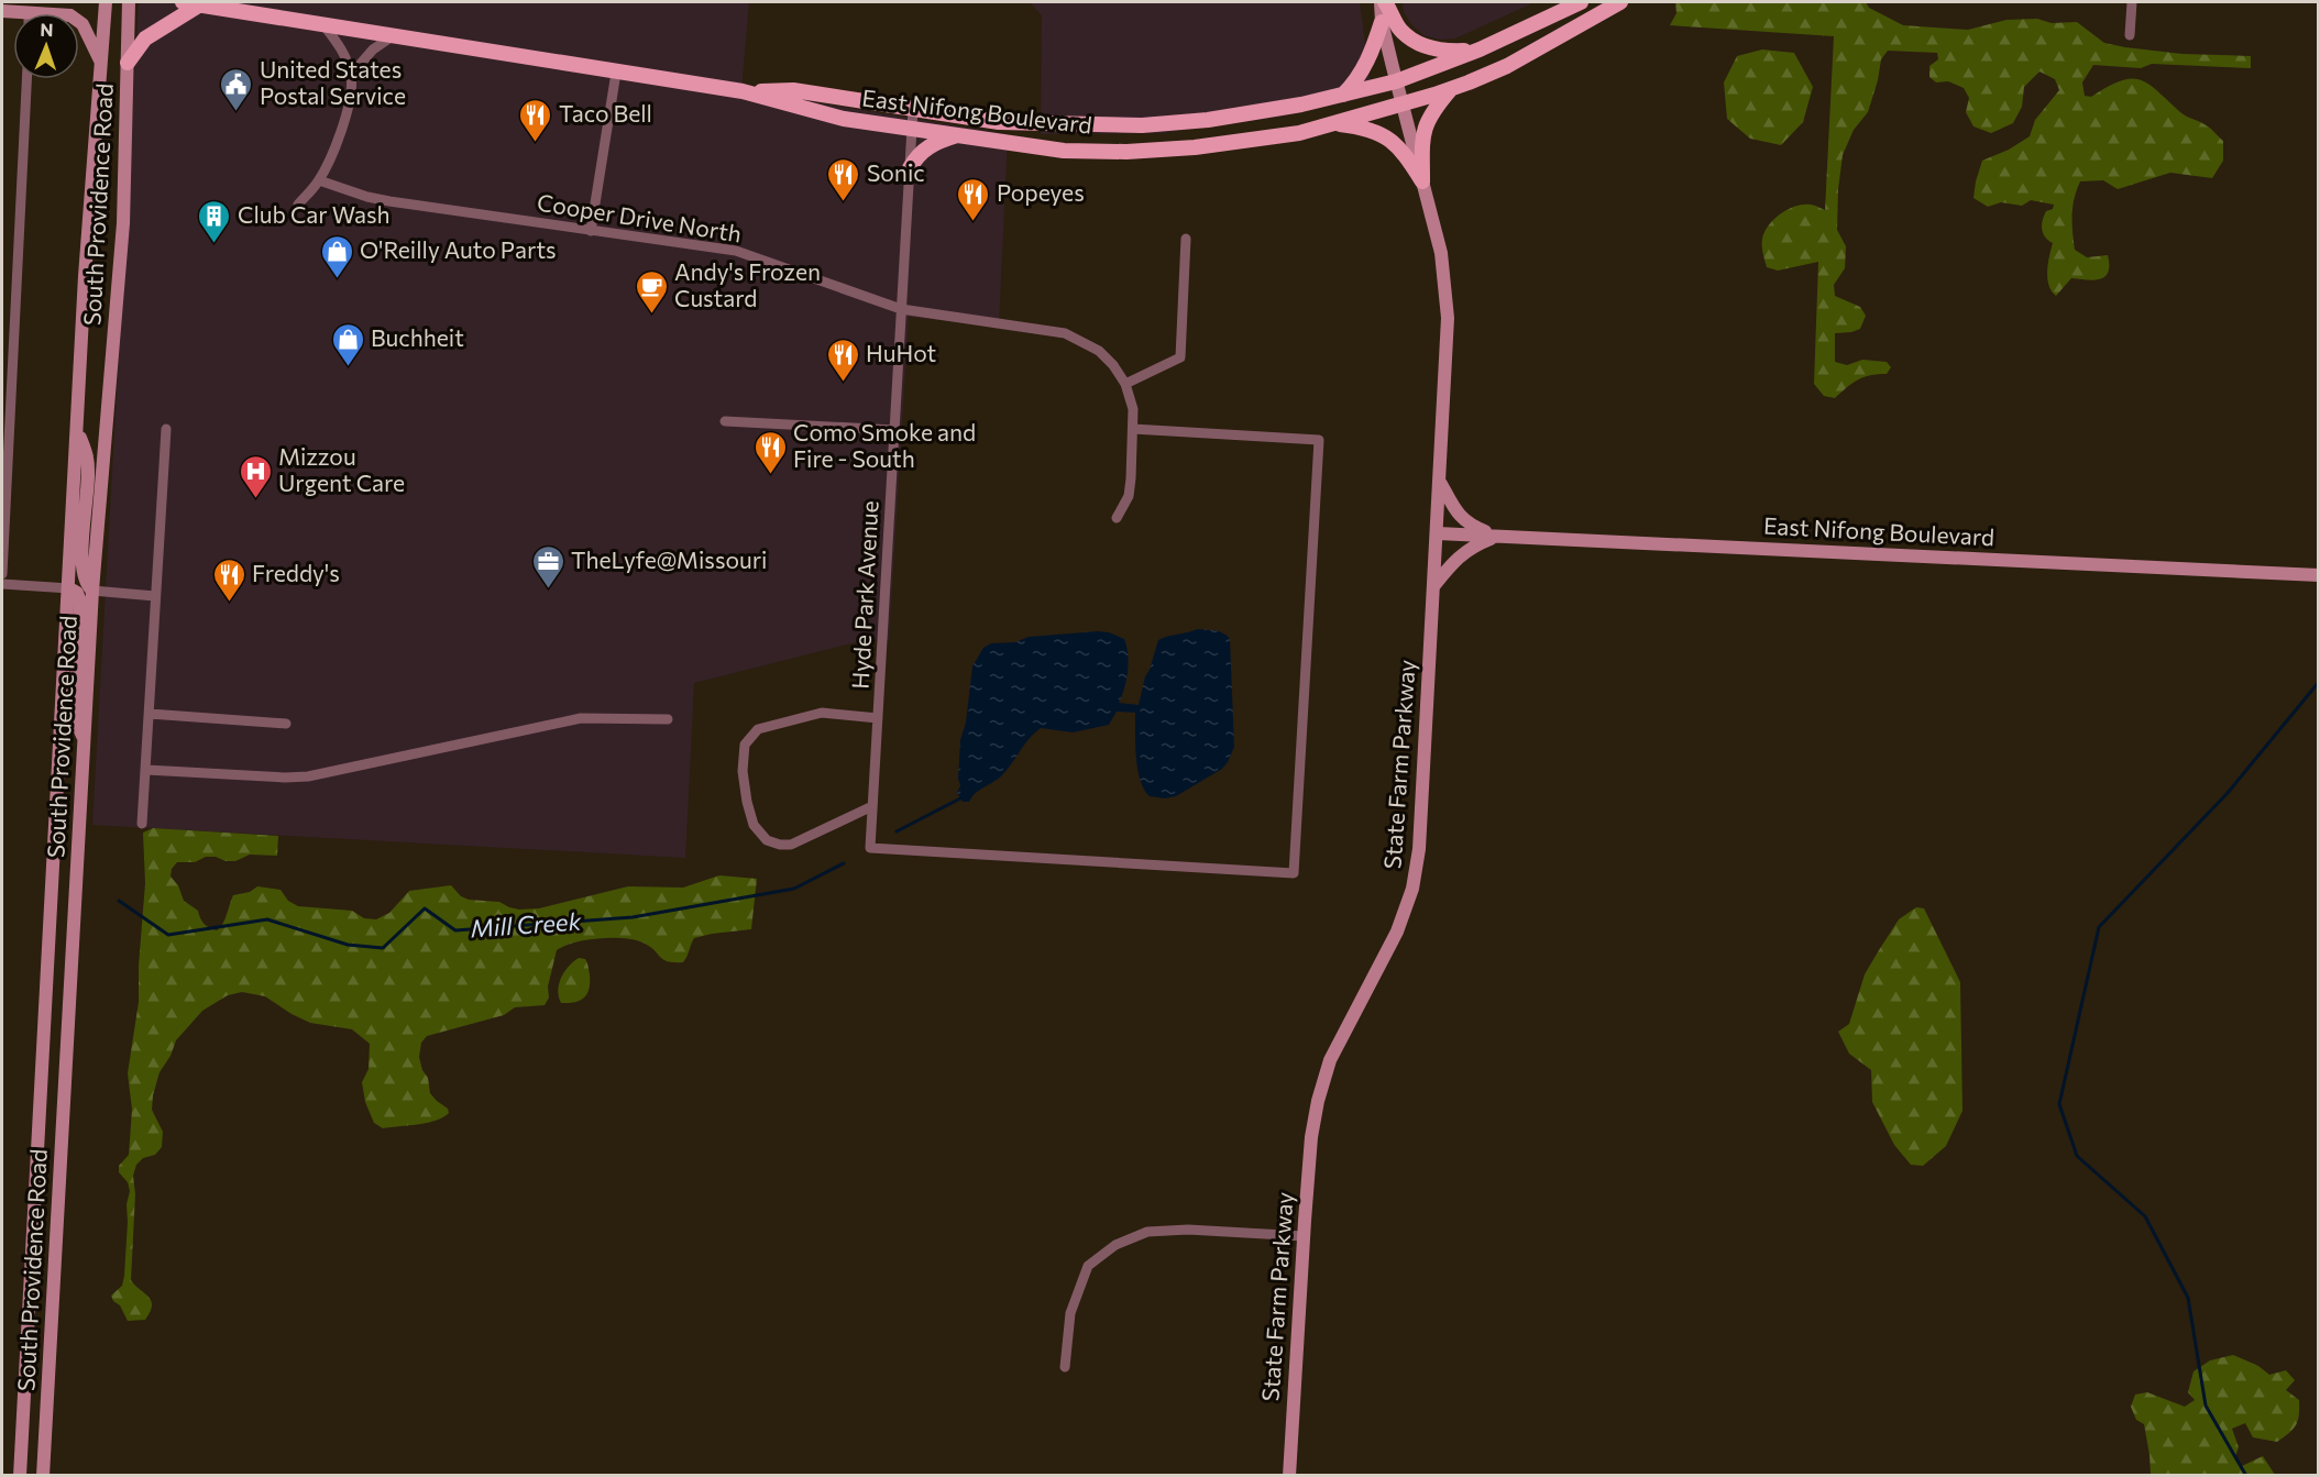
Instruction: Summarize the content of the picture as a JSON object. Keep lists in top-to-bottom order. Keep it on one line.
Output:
{"streets":{"main road":["East Nifong Boulevard","South Providence Road","State Farm Parkway"],"street":["Cooper Drive North","Hyde Park Avenue"]},"crossings":[["East Nifong Boulevard","Hyde Park Avenue"],["East Nifong Boulevard","State Farm Parkway"],["Cooper Drive North","Hyde Park Avenue"]],"water":["Mill Creek"],"places":{"public building":["United States Postal Service"],"restaurant":["Taco Bell","Sonic","Popeyes","HuHot","Como Smoke and Fire - South","Freddy's"],"building":["Club Car Wash"],"shop":["O'Reilly Auto Parts","Buchheit"],"cafe":["Andy's Frozen Custard"],"hospital":["Mizzou Urgent Care"],"office":["TheLyfe@Missouri"]},"north":"top"}
